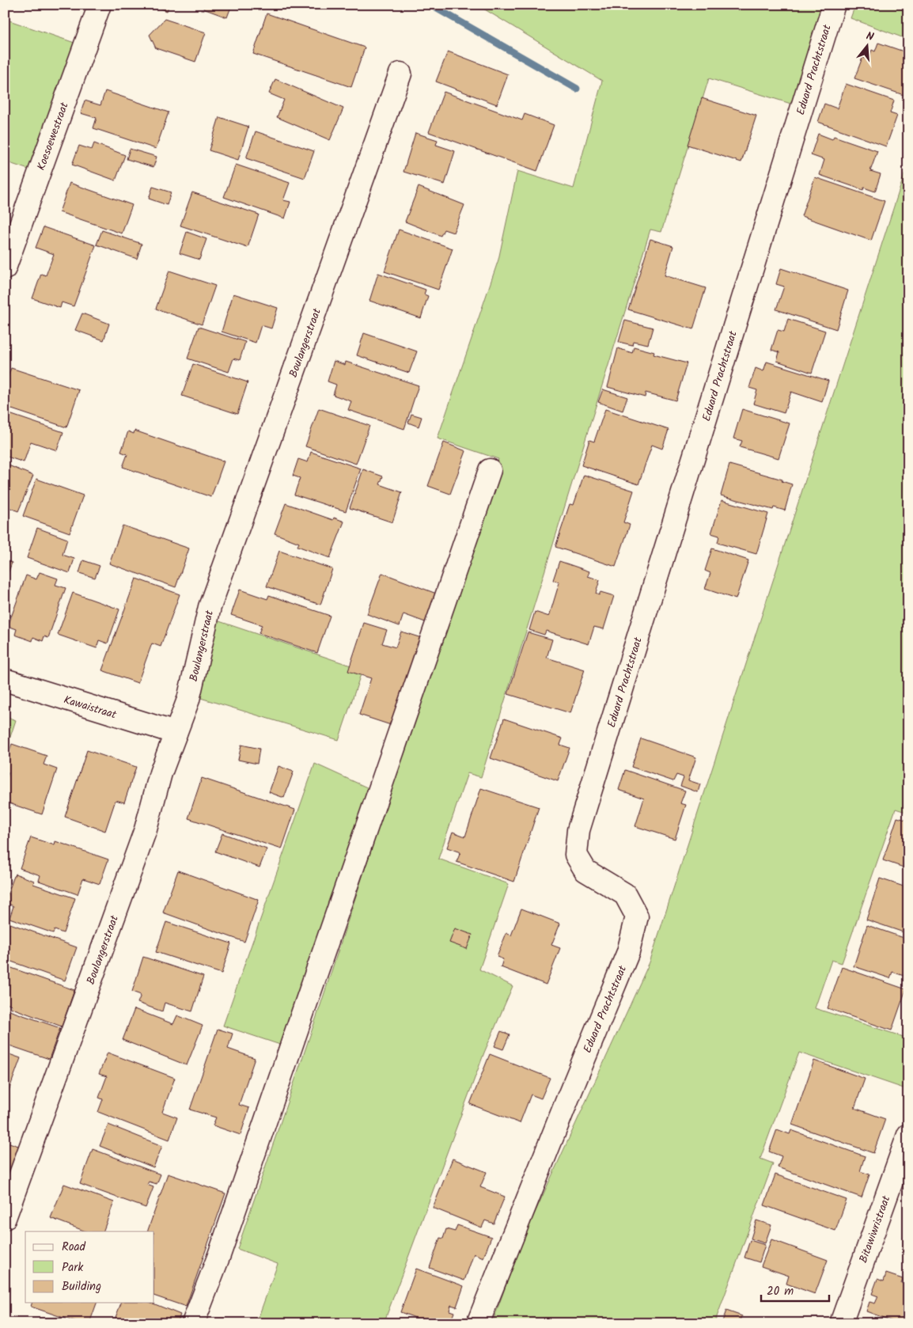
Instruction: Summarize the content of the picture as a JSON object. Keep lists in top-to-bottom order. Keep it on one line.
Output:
{"streets":{"street":["Eduard Prachtstraat","Koesoewestraat","Boulangerstraat","Kawaistraat","Bitawiwristraat"]},"crossings":[["Boulangerstraat","Kawaistraat"]],"legend":["Road","Park","Building"],"scale_bar":"20 m","north":"top"}
